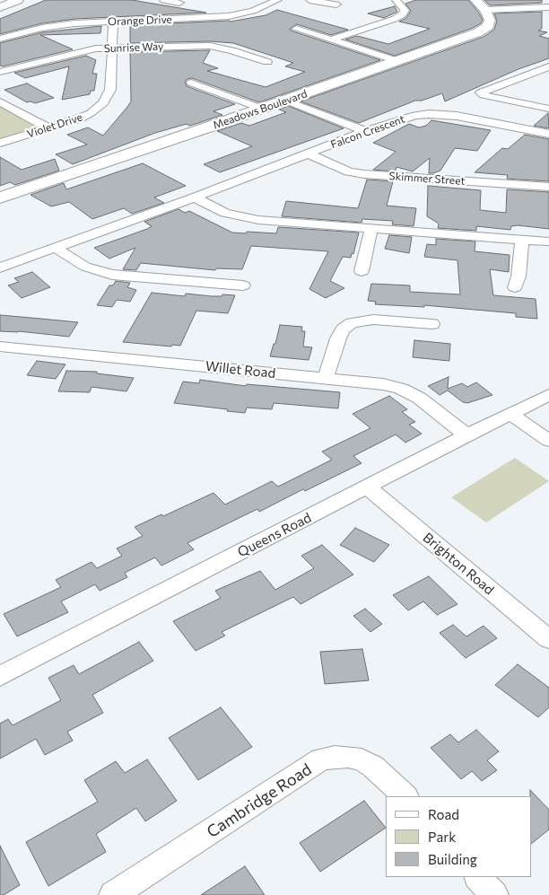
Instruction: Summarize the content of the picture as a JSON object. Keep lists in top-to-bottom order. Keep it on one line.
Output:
{"streets":{"street":["Orange Drive","Sunrise Way","Meadows Boulevard","Violet Drive","Falcon Crescent","Skimmer Street","Willet Road","Queens Road","Brighton Road","Cambridge Road"]},"crossings":[["Orange Drive","Violet Drive"],["Sunrise Way","Violet Drive"],["Falcon Crescent","Skimmer Street"],["Willet Road","Queens Road"],["Queens Road","Brighton Road"]],"legend":["Road","Park","Building"]}
